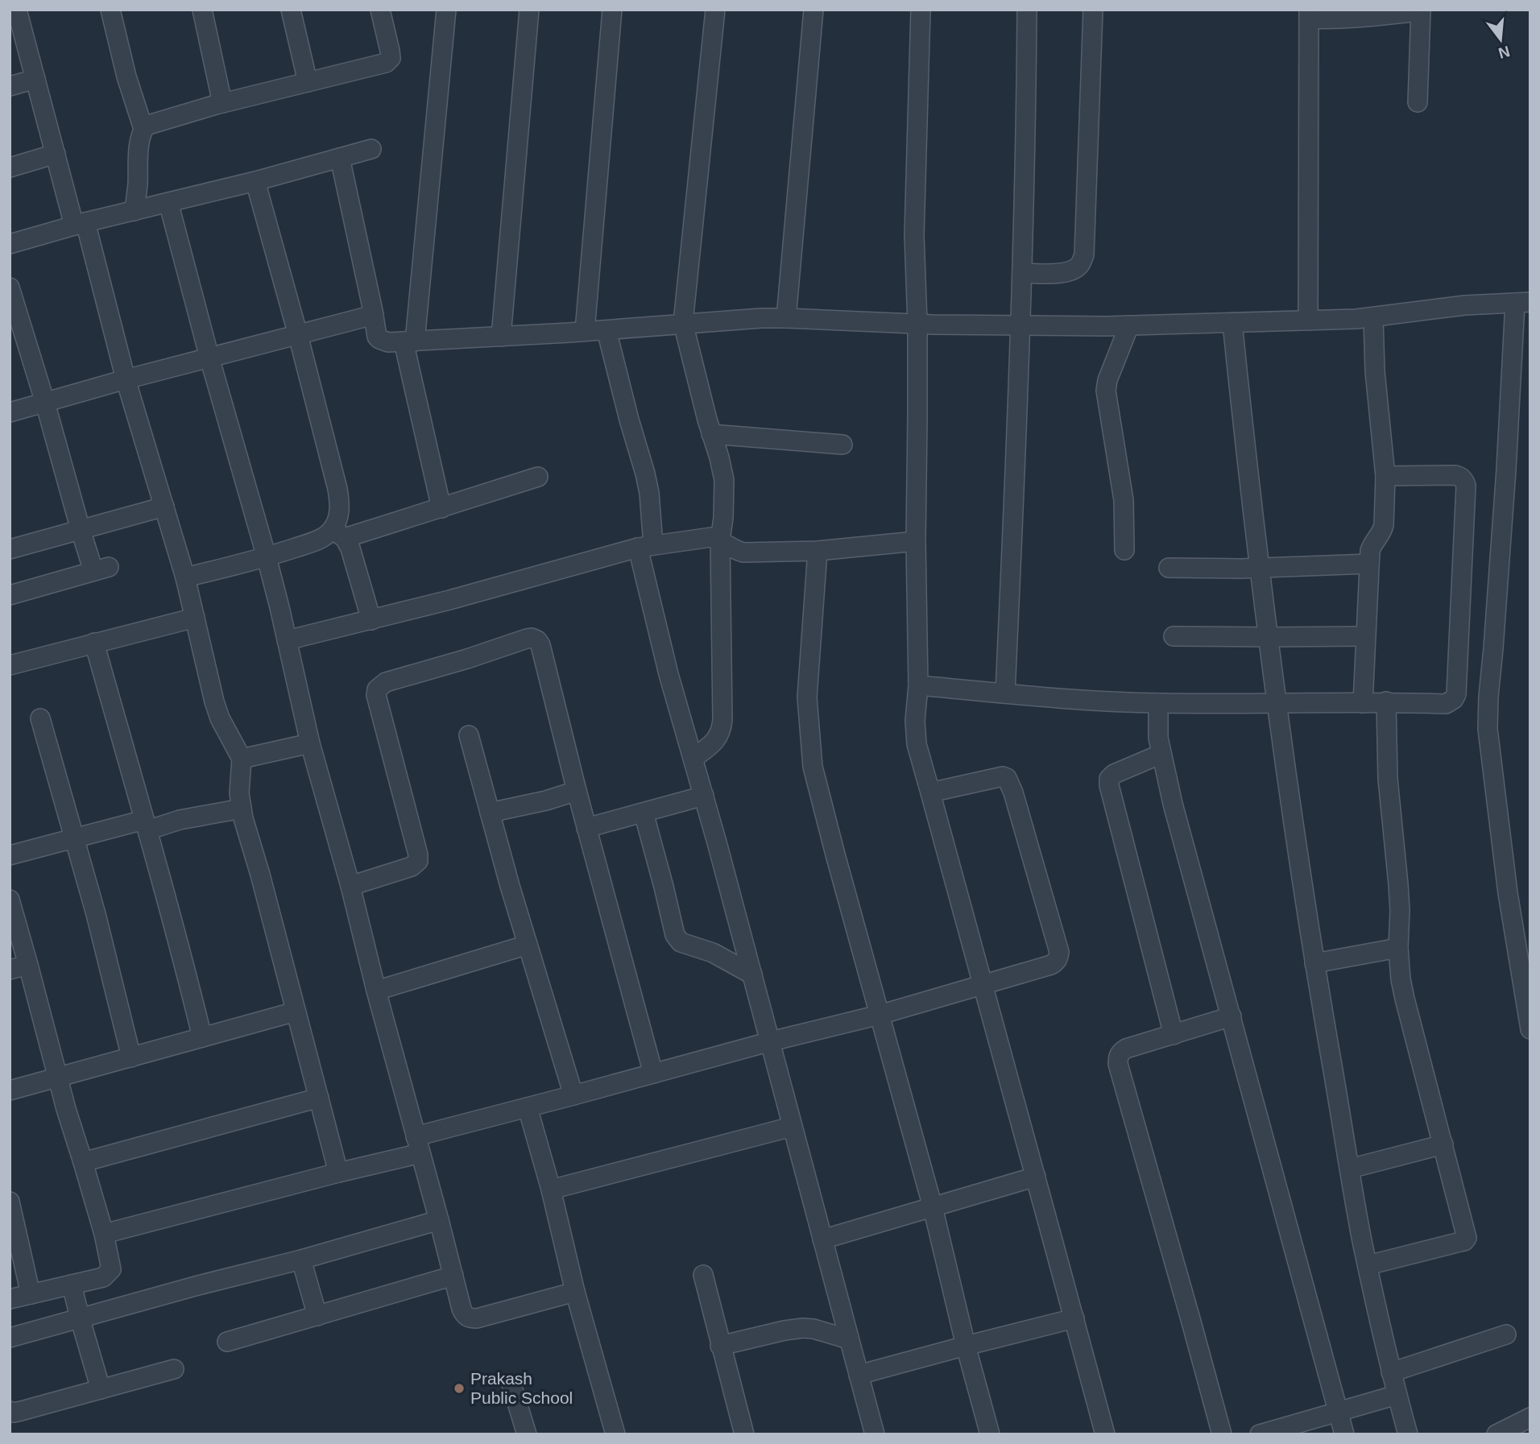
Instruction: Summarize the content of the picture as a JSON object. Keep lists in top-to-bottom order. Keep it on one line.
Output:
{"places":["Prakash Public School"],"north":"bottom"}
